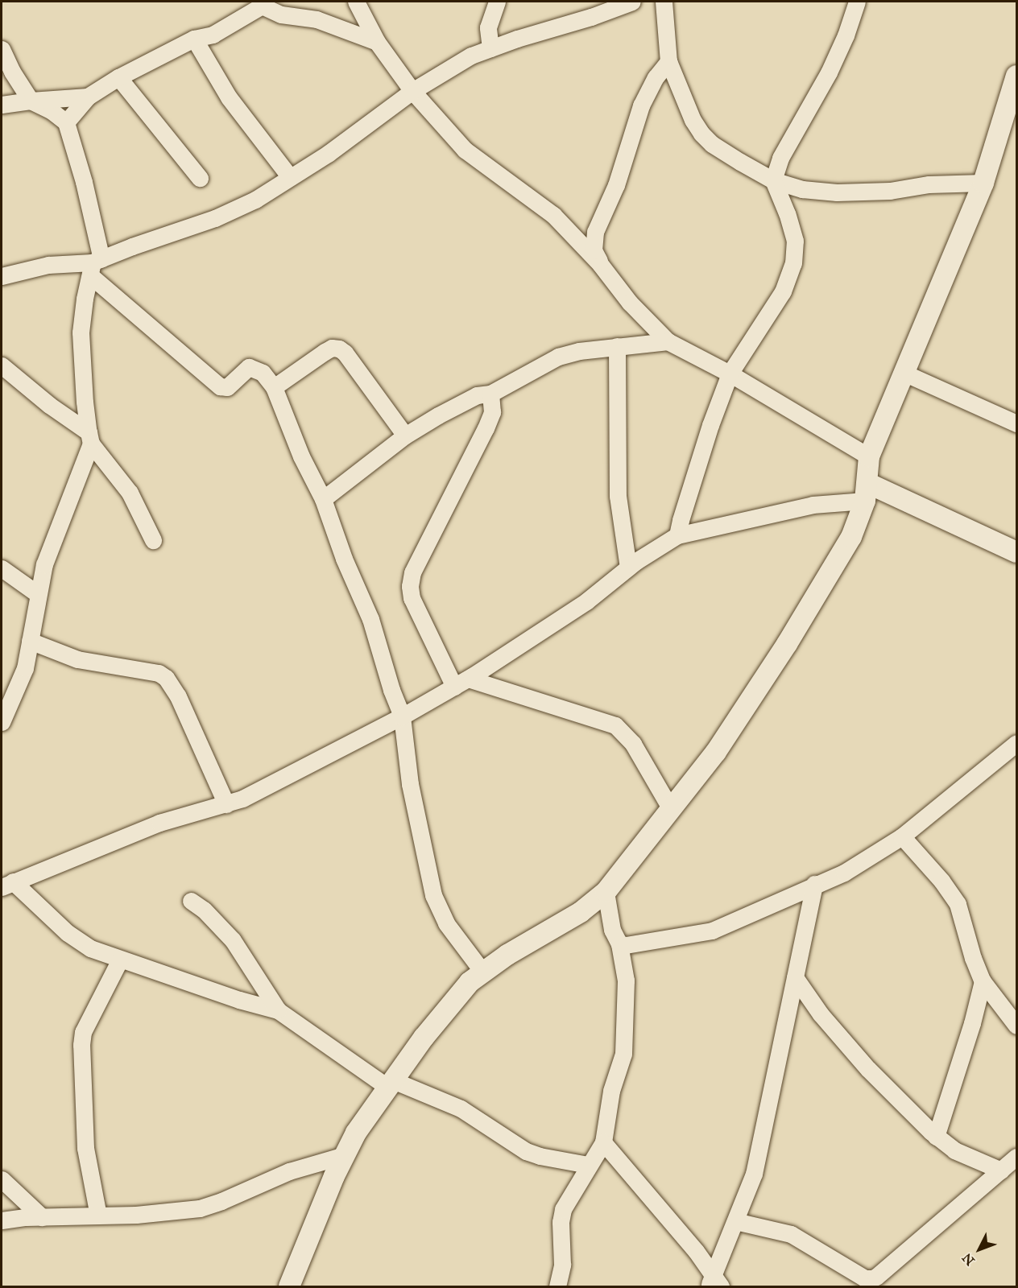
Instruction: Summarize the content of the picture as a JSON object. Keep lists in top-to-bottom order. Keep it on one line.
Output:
{"north":"bottom left"}
